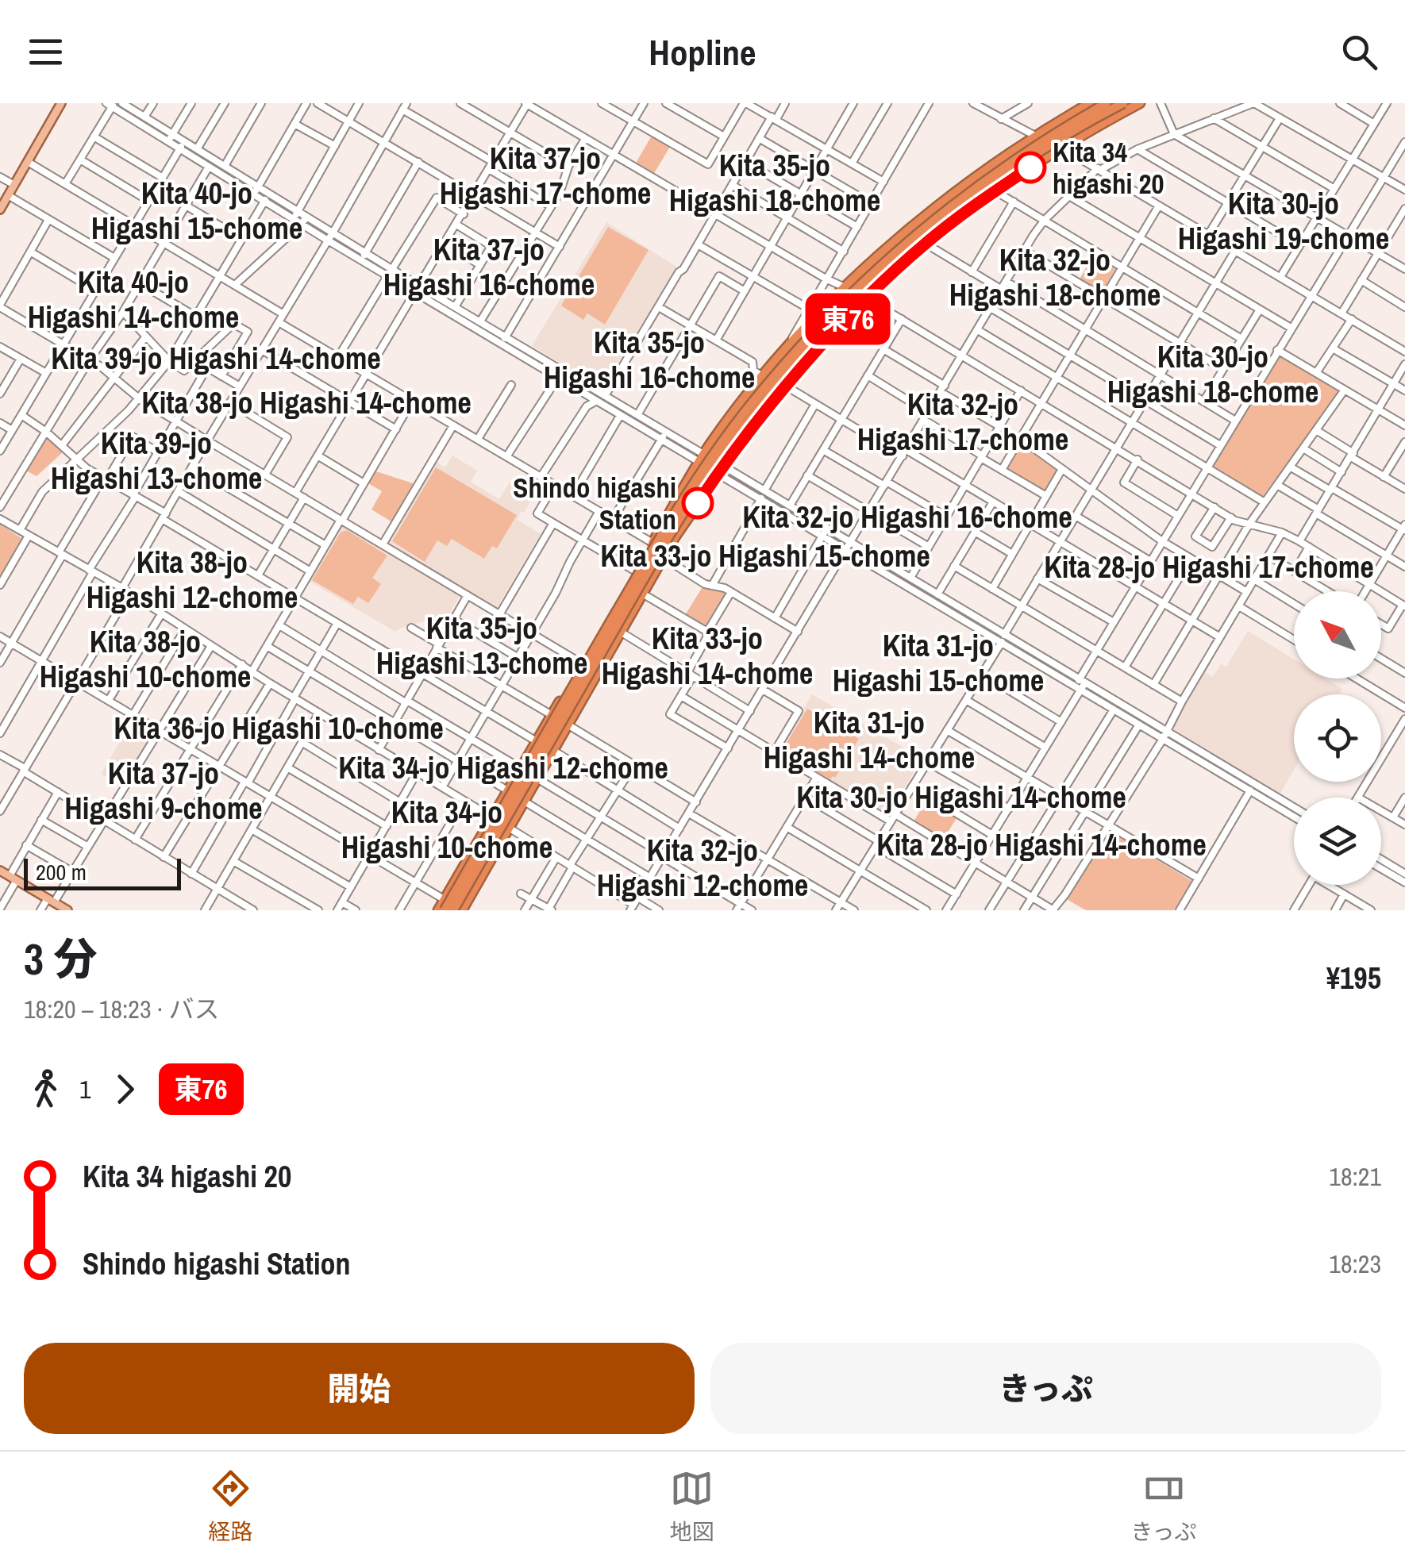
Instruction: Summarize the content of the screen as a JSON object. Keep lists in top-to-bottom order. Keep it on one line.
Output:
{"districts":["Kita 37-jo Higashi 17-chome","Kita 35-jo Higashi 18-chome","Kita 40-jo Higashi 15-chome","Kita 30-jo Higashi 19-chome","Kita 37-jo Higashi 16-chome","Kita 32-jo Higashi 18-chome","Kita 40-jo Higashi 14-chome","Kita 35-jo Higashi 16-chome","Kita 30-jo Higashi 18-chome","Kita 39-jo Higashi 14-chome","Kita 38-jo Higashi 14-chome","Kita 32-jo Higashi 17-chome","Kita 39-jo Higashi 13-chome","Kita 32-jo Higashi 16-chome","Kita 33-jo Higashi 15-chome","Kita 38-jo Higashi 12-chome","Kita 28-jo Higashi 17-chome","Kita 35-jo Higashi 13-chome","Kita 33-jo Higashi 14-chome","Kita 38-jo Higashi 10-chome","Kita 31-jo Higashi 15-chome","Kita 31-jo Higashi 14-chome","Kita 36-jo Higashi 10-chome","Kita 34-jo Higashi 12-chome","Kita 37-jo Higashi 9-chome","Kita 30-jo Higashi 14-chome","Kita 34-jo Higashi 10-chome","Kita 28-jo Higashi 14-chome","Kita 32-jo Higashi 12-chome"],"places":["Kita 34 higashi 20","Shindo higashi Station"],"lines":["bus line 東76"],"scale_bar":"200 m","north":"top left","page":{"header":"Hopline","on_map":"東76","scale":"200 m","heading":["3 分","18:20 – 18:23 · バス","¥195"],"legs":["1","東76"],"list":[{"name":"Kita 34 higashi 20","value":"18:21"},{"name":"Shindo higashi Station","value":"18:23"}],"buttons":["開始","きっぷ"],"tabs":["経路","地図","きっぷ"]}}
